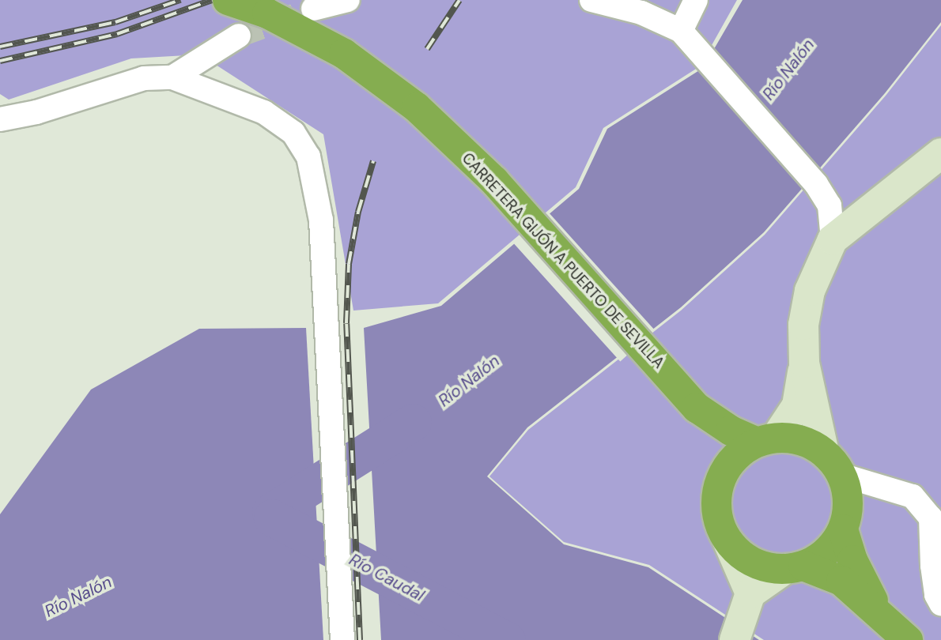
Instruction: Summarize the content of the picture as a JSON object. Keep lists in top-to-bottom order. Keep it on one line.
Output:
{"streets":{"highway":["CARRETERA GIJÓN A PUERTO DE SEVILLA"]},"water":["Río Nalón","Río Caudal"]}
